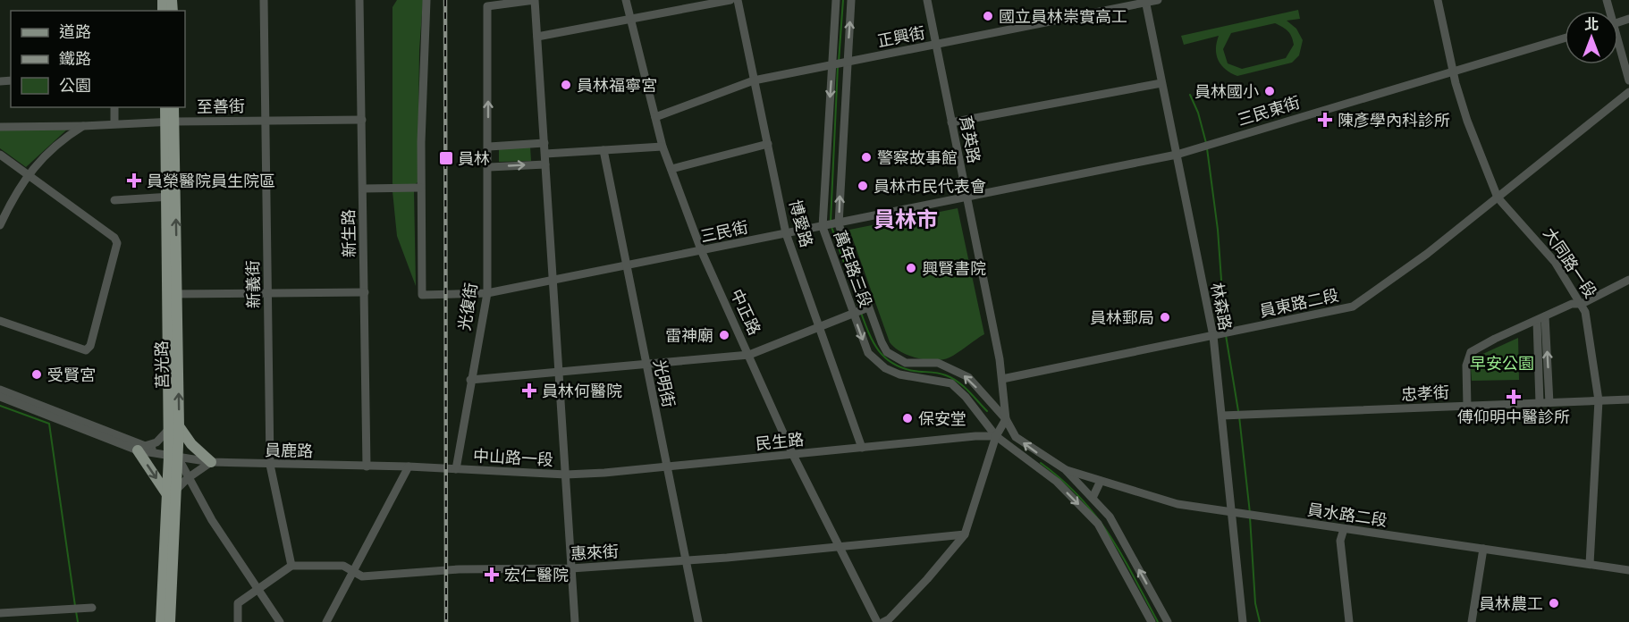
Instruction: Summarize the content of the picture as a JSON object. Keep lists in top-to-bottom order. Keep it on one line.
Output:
{"streets":{"main road":["莒光路"],"street":["正興街","至善街","三民東街","育英路","博愛路","三民街","新生路","大同路一段","萬年路三段","新義街","員東路二段","光復街","林森路","中正路","光明街","忠孝街","民生路","員鹿路","中山路一段","員水路二段","惠來街"]},"crossings":[["正興街","育英路"],["正興街","博愛路"],["正興街","萬年路三段"],["正興街","林森路"],["正興街","中正路"],["至善街","新生路"],["至善街","新義街"],["至善街","莒光路"],["三民東街","育英路"],["三民東街","三民街"],["三民東街","大同路一段"],["三民東街","林森路"],["育英路","三民街"],["育英路","萬年路三段"],["育英路","員東路二段"],["博愛路","三民街"],["博愛路","民生路"],["三民街","萬年路三段"],["三民街","光復街"],["三民街","中正路"],["三民街","光明街"],["三民街","中山路一段"],["新生路","員鹿路"],["大同路一段","員東路二段"],["大同路一段","忠孝街"],["大同路一段","員水路二段"],["萬年路三段","民生路"],["萬年路三段","員水路二段"],["新義街","員鹿路"],["新義街","惠來街"],["員東路二段","林森路"],["光復街","中山路一段"],["林森路","忠孝街"],["林森路","員水路二段"],["中正路","民生路"],["中正路","惠來街"],["莒光路","員鹿路"],["光明街","民生路"],["光明街","惠來街"],["民生路","中山路一段"],["員鹿路","中山路一段"]],"districts":["員林市"],"parks":["早安公園"],"places":{"other":["國立員林崇實高工","員林福寧宮","員林國小","警察故事館","員林市民代表會","興賢書院","員林郵局","雷神廟","受賢宮","保安堂","員林農工"],"health":["陳彥學內科診所","員榮醫院員生院區","員林何醫院","傅仰明中醫診所","宏仁醫院"],"transit":["員林"]},"legend":["道路","鐵路","公園"],"north":"top"}
